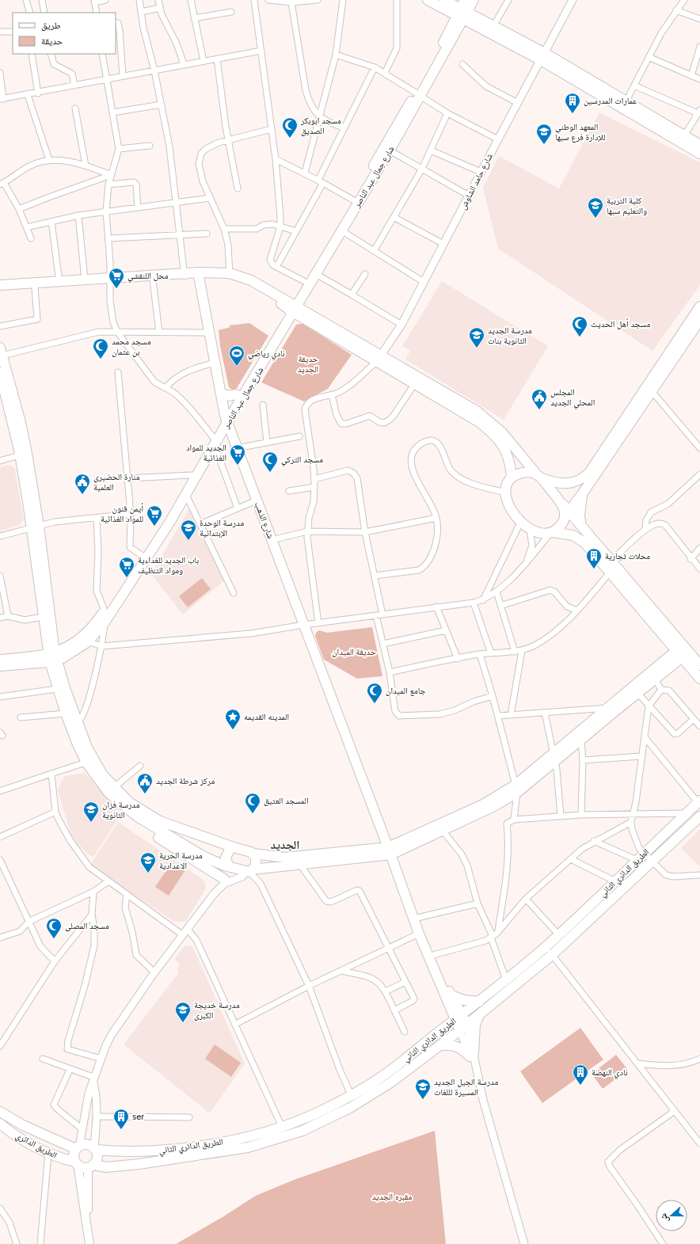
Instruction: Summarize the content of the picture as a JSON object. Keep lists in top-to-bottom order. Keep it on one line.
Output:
{"streets":{"main road":["شارع جمال عبد الناصر","شارع الذهب","الطريق الدائري الثاني","الطريق الدائري"],"street":["شارع حامد الشاوش"]},"crossings":[["شارع جمال عبد الناصر","شارع الذهب"],["شارع الذهب","الطريق الدائري الثاني"],["الطريق الدائري الثاني","الطريق الدائري"]],"districts":["الجديد"],"parks":["حديقة الجديد","حديقة الميدان","مقبره الجديد"],"places":{"building":["عمارات المدرسين","محلات تجارية","نادي النهضة","ser"],"mosque":["مسجد ابوبكر الصديق","مسجد أهل الحديث","مسجد محمد بن عثمان","مسجد التركي","جامع الميدان","المسجد العتيق","مسجد المصلى"],"school or university":["المعهد الوطني للإدارة فرع سبها","كلية التربية والتعليم سبها","مدرسة الجديد الثانوية بنات","مدرسة الوحدة الإبتدائية","مدرسة فزان الثانوية","مدرسة الحرية الاعدادية","مدرسة خديجة الكبرى","مدرسة الجيل الجديد المسيرة لللغات"],"supermarket":["محل اللنقشي","الجديد للمواد الغذائية","أيمن قنون للمواد الغذائية","باب الجديد للغداءية ومواد التنظيف"],"sports":["نادي رياضي"],"public building":["المجلس المحلي الجديد","منارة الحضيري العلمية","مركز شرطة الجديد"],"place":["المدينه القديمه"]},"legend":["طريق","حديقة"],"north":"left"}
